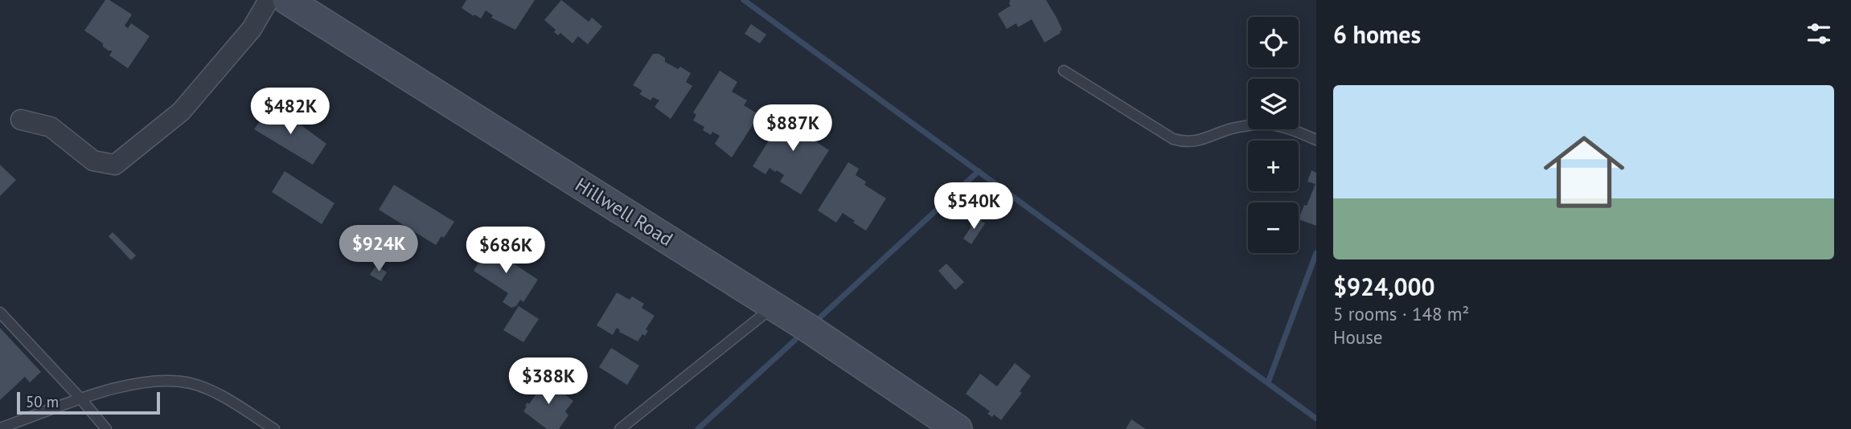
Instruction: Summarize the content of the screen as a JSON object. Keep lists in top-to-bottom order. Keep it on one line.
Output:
{"streets":{"street":["Hillwell Road"]},"scale_bar":"50 m","page":{"heading":"6 homes","map_buttons":["+","−"],"list":[{"name":"$924,000","note":"5 rooms · 148 m² · House"}],"price":["$482K","$887K","$540K","$924K","$686K","$388K"],"scale":"50 m"}}
